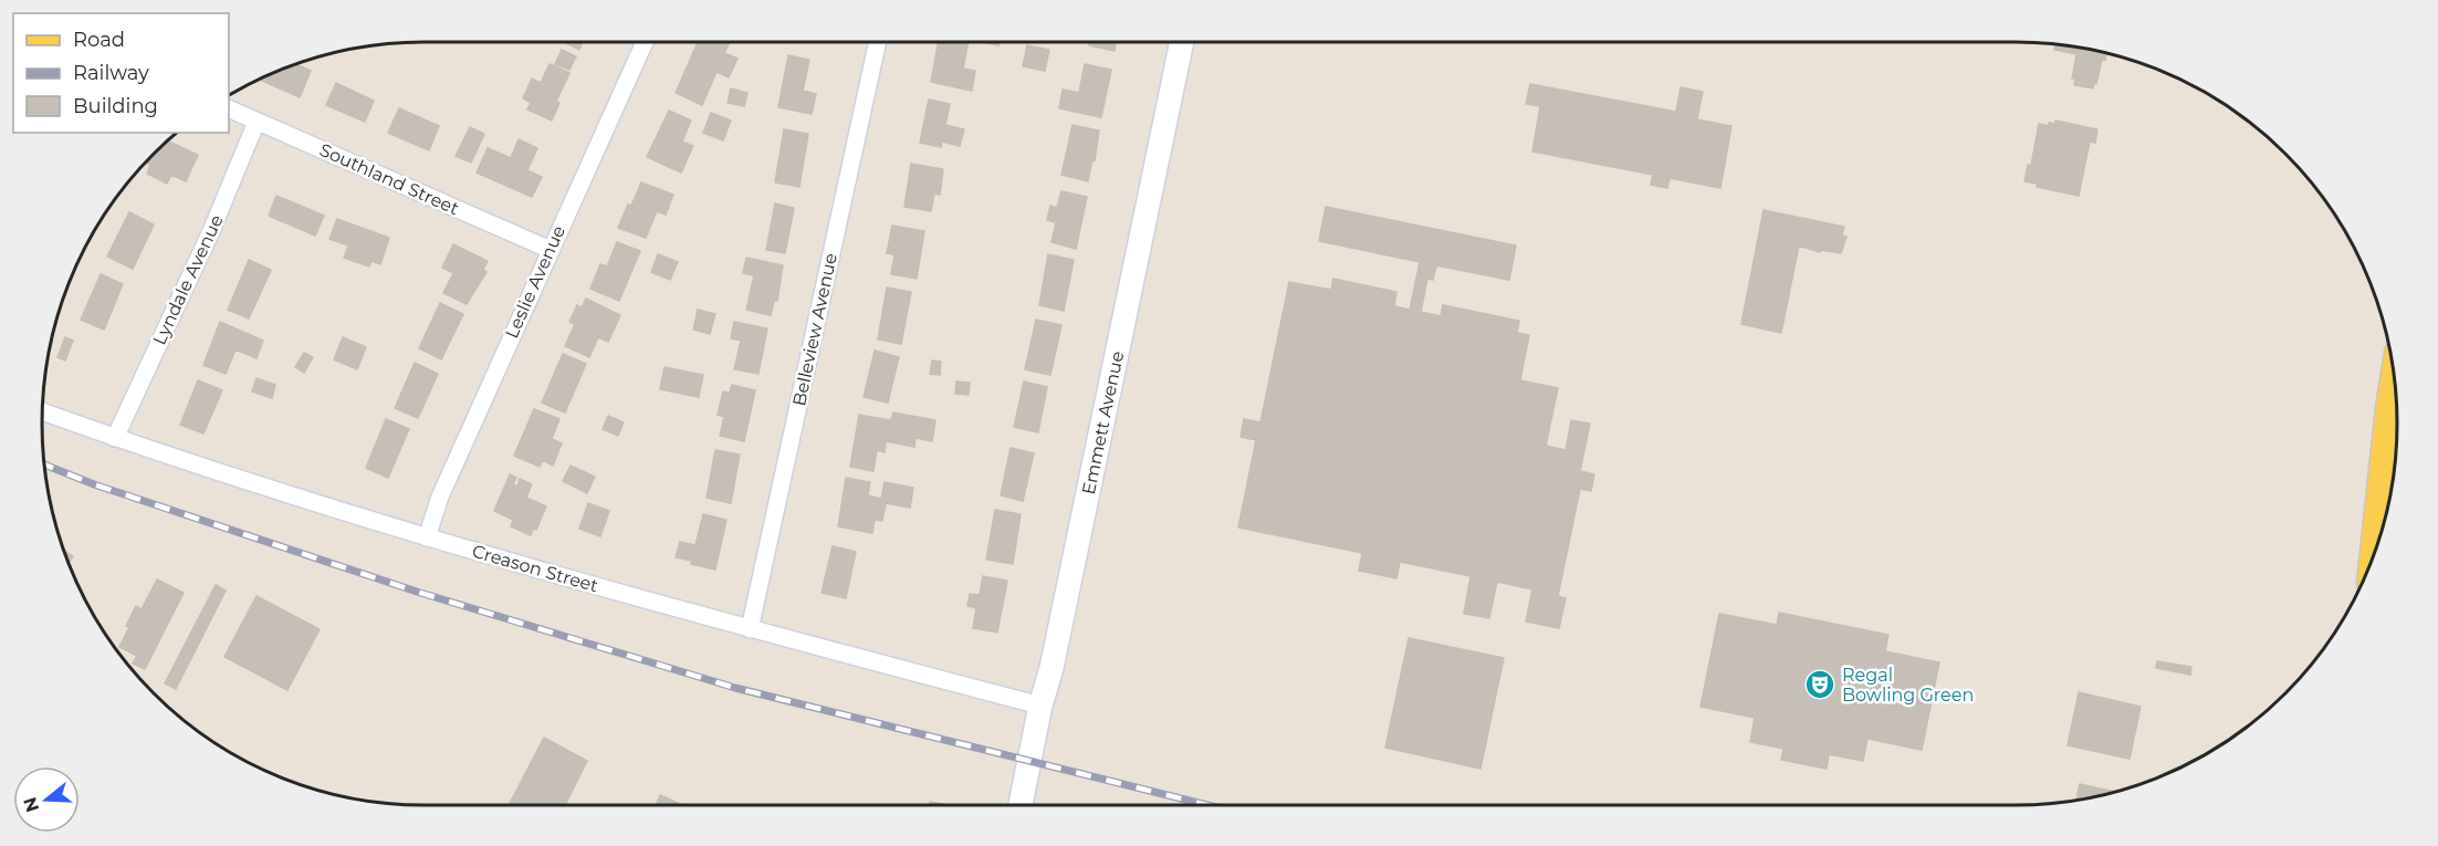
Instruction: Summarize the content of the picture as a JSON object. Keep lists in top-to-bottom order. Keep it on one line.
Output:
{"streets":{"street":["Southland Street","Lyndale Avenue","Leslie Avenue","Belleview Avenue","Emmett Avenue","Creason Street"]},"crossings":[["Southland Street","Lyndale Avenue"],["Southland Street","Leslie Avenue"],["Lyndale Avenue","Creason Street"],["Leslie Avenue","Creason Street"],["Belleview Avenue","Creason Street"],["Emmett Avenue","Creason Street"]],"places":{"theatre":["Regal Bowling Green"]},"legend":["Road","Railway","Building"],"north":"left"}
